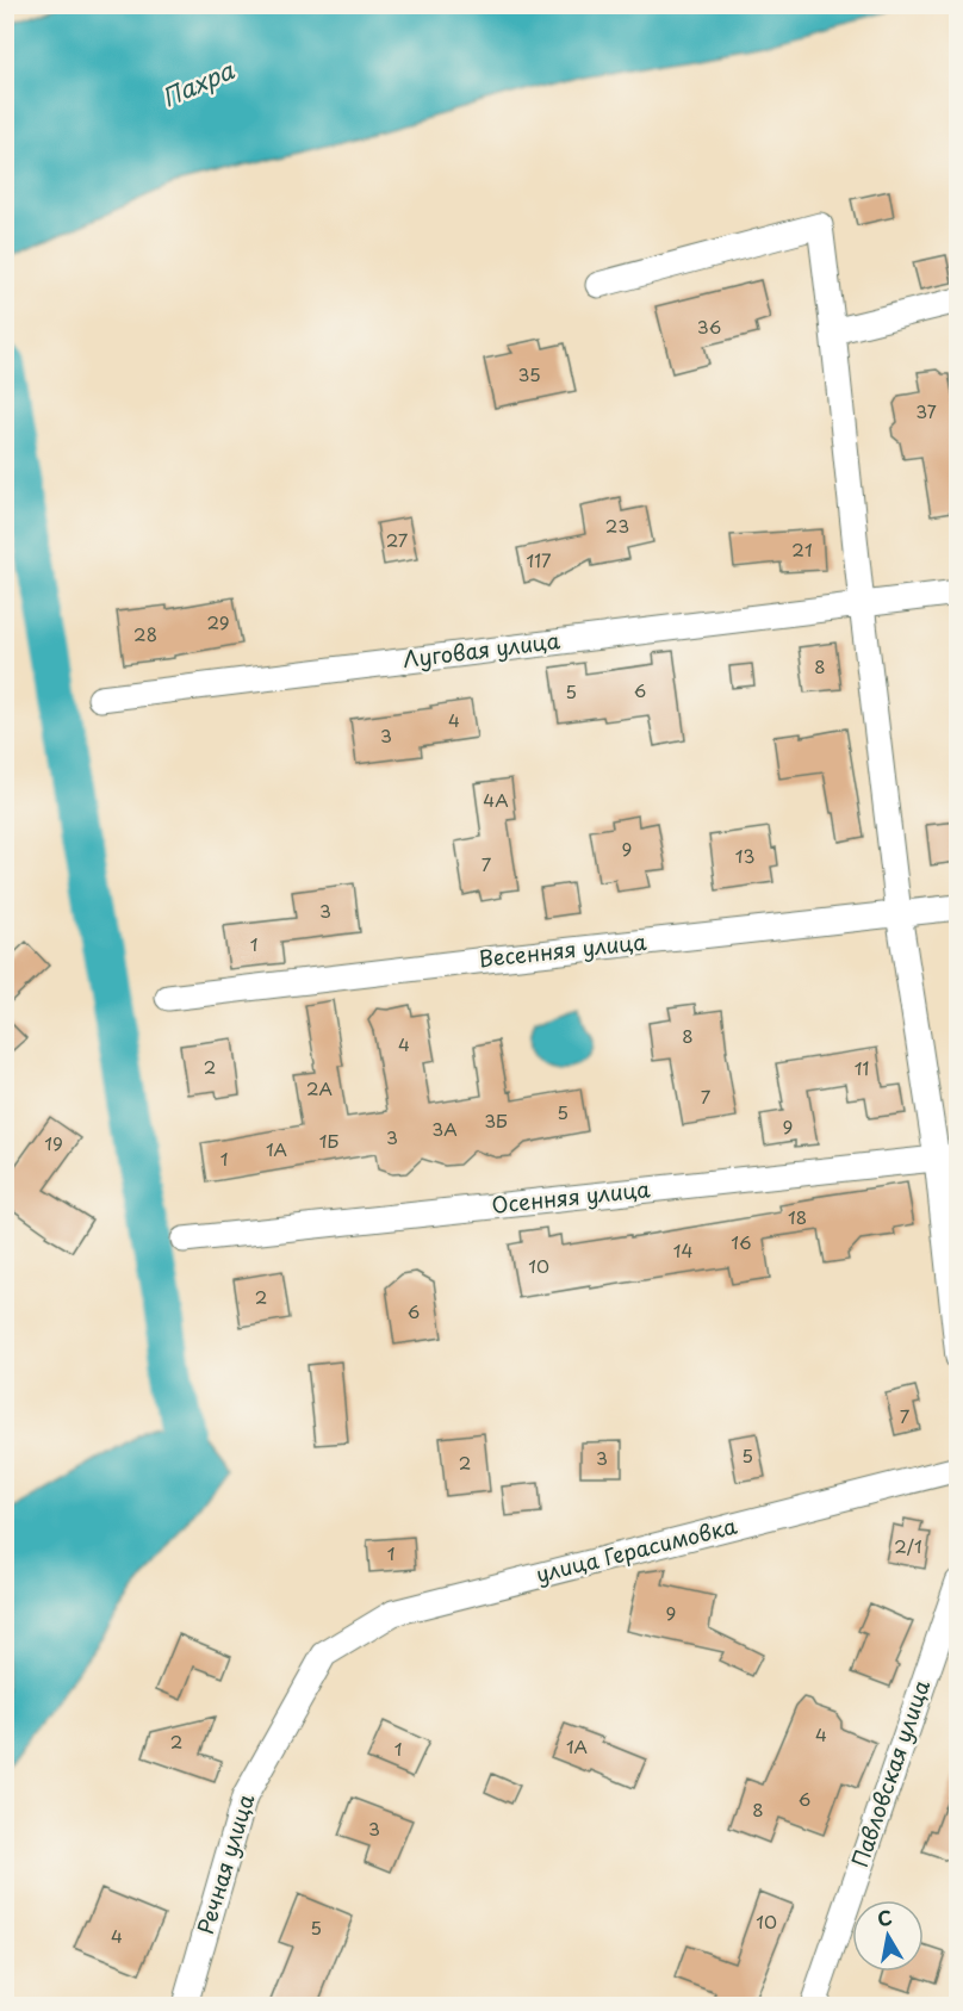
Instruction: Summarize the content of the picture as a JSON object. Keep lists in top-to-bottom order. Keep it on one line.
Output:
{"streets":{"street":["Луговая улица","Весенняя улица","Осенняя улица","улица Герасимовка","Павловская улица","Речная улица"]},"crossings":[["улица Герасимовка","Речная улица"]],"water":["Пахра"],"house_numbers":["36","35","37","23","27","21","117","29","28","8","6","5","4","3","4А","9","13","7","3","1","8","4","2","11","2А","7","5","3Б","9","3А","3","1Б","19","1А","1","18","16","14","10","2","6","7","5","3","2","2/1","1","9","4","2","1А","1","6","8","3","10","5","4"],"north":"top"}
